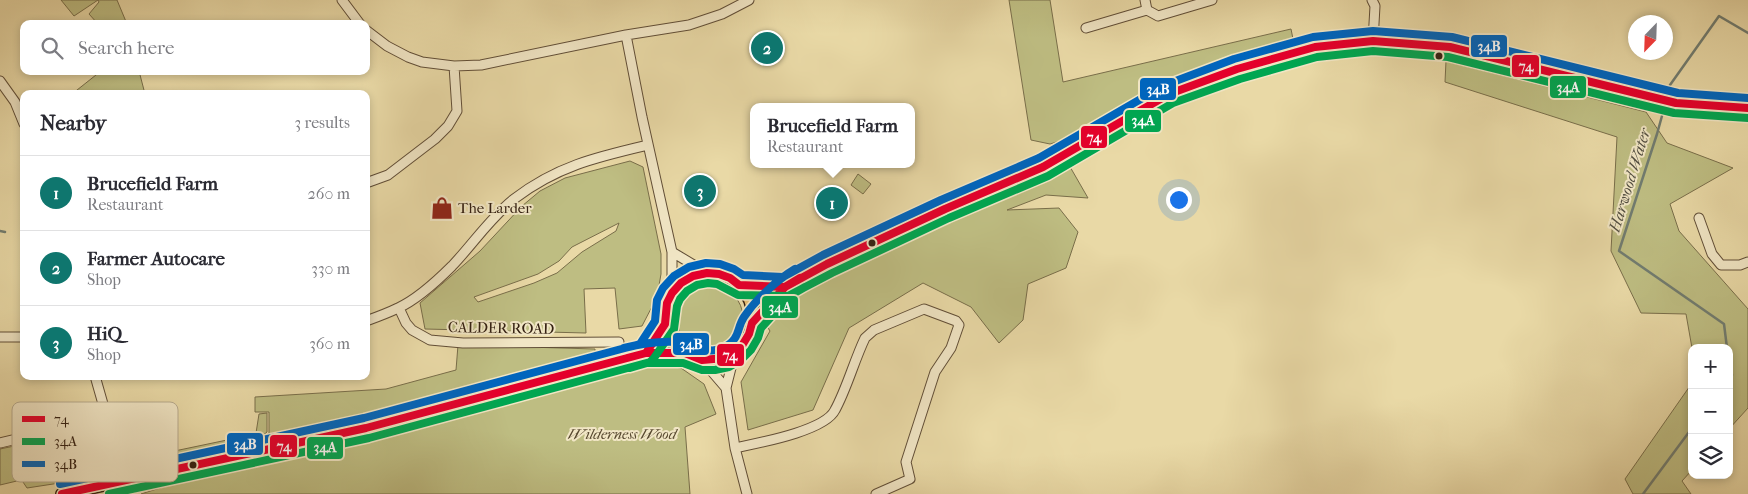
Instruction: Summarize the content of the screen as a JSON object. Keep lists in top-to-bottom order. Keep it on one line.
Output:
{"streets":{"street":["CALDER ROAD"]},"water":["Harwood Water"],"parks":["Wilderness Wood"],"places":{"shop":["The Larder"]},"lines":["transit line 34B","transit line 74","transit line 34A"],"legend":["74","34A","34B"],"north":"bottom left","page":{"search":"Search here","pins":["2","3","1"],"heading":["Nearby","3 results"],"popup":["Brucefield Farm","Restaurant"],"list":[{"mark":"1","name":"Brucefield Farm","note":"Restaurant","value":"260 m"},{"mark":"2","name":"Farmer Autocare","note":"Shop","value":"330 m"},{"mark":"3","name":"HiQ","note":"Shop","value":"360 m"}],"map_buttons":["+","−"]}}
